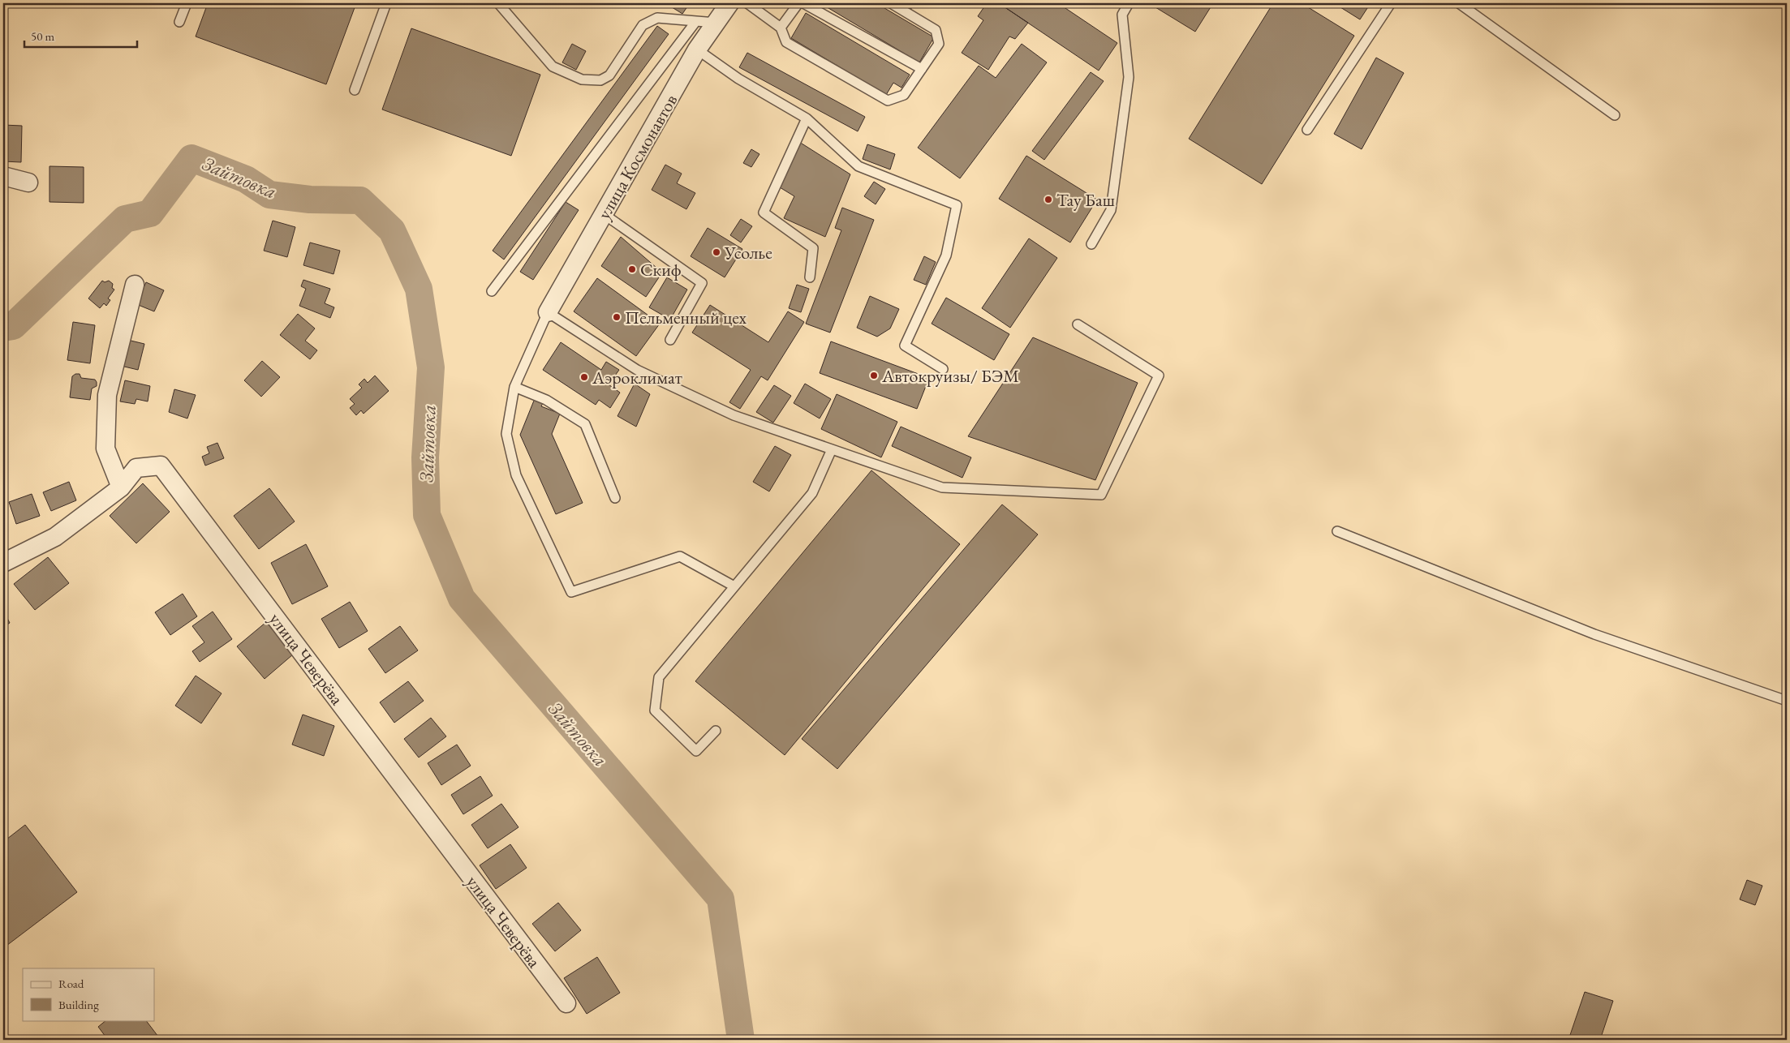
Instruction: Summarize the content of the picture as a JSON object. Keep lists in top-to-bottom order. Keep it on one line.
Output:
{"streets":{"street":["улица Космонавтов","улица Чеверёва"]},"water":["Зайтовка"],"places":["Тау Баш","Усолье","Скиф","Пельменный цех","Автокруизы/ БЭМ","Аэроклимат"],"legend":["Road","Building"],"scale_bar":"50 m"}
